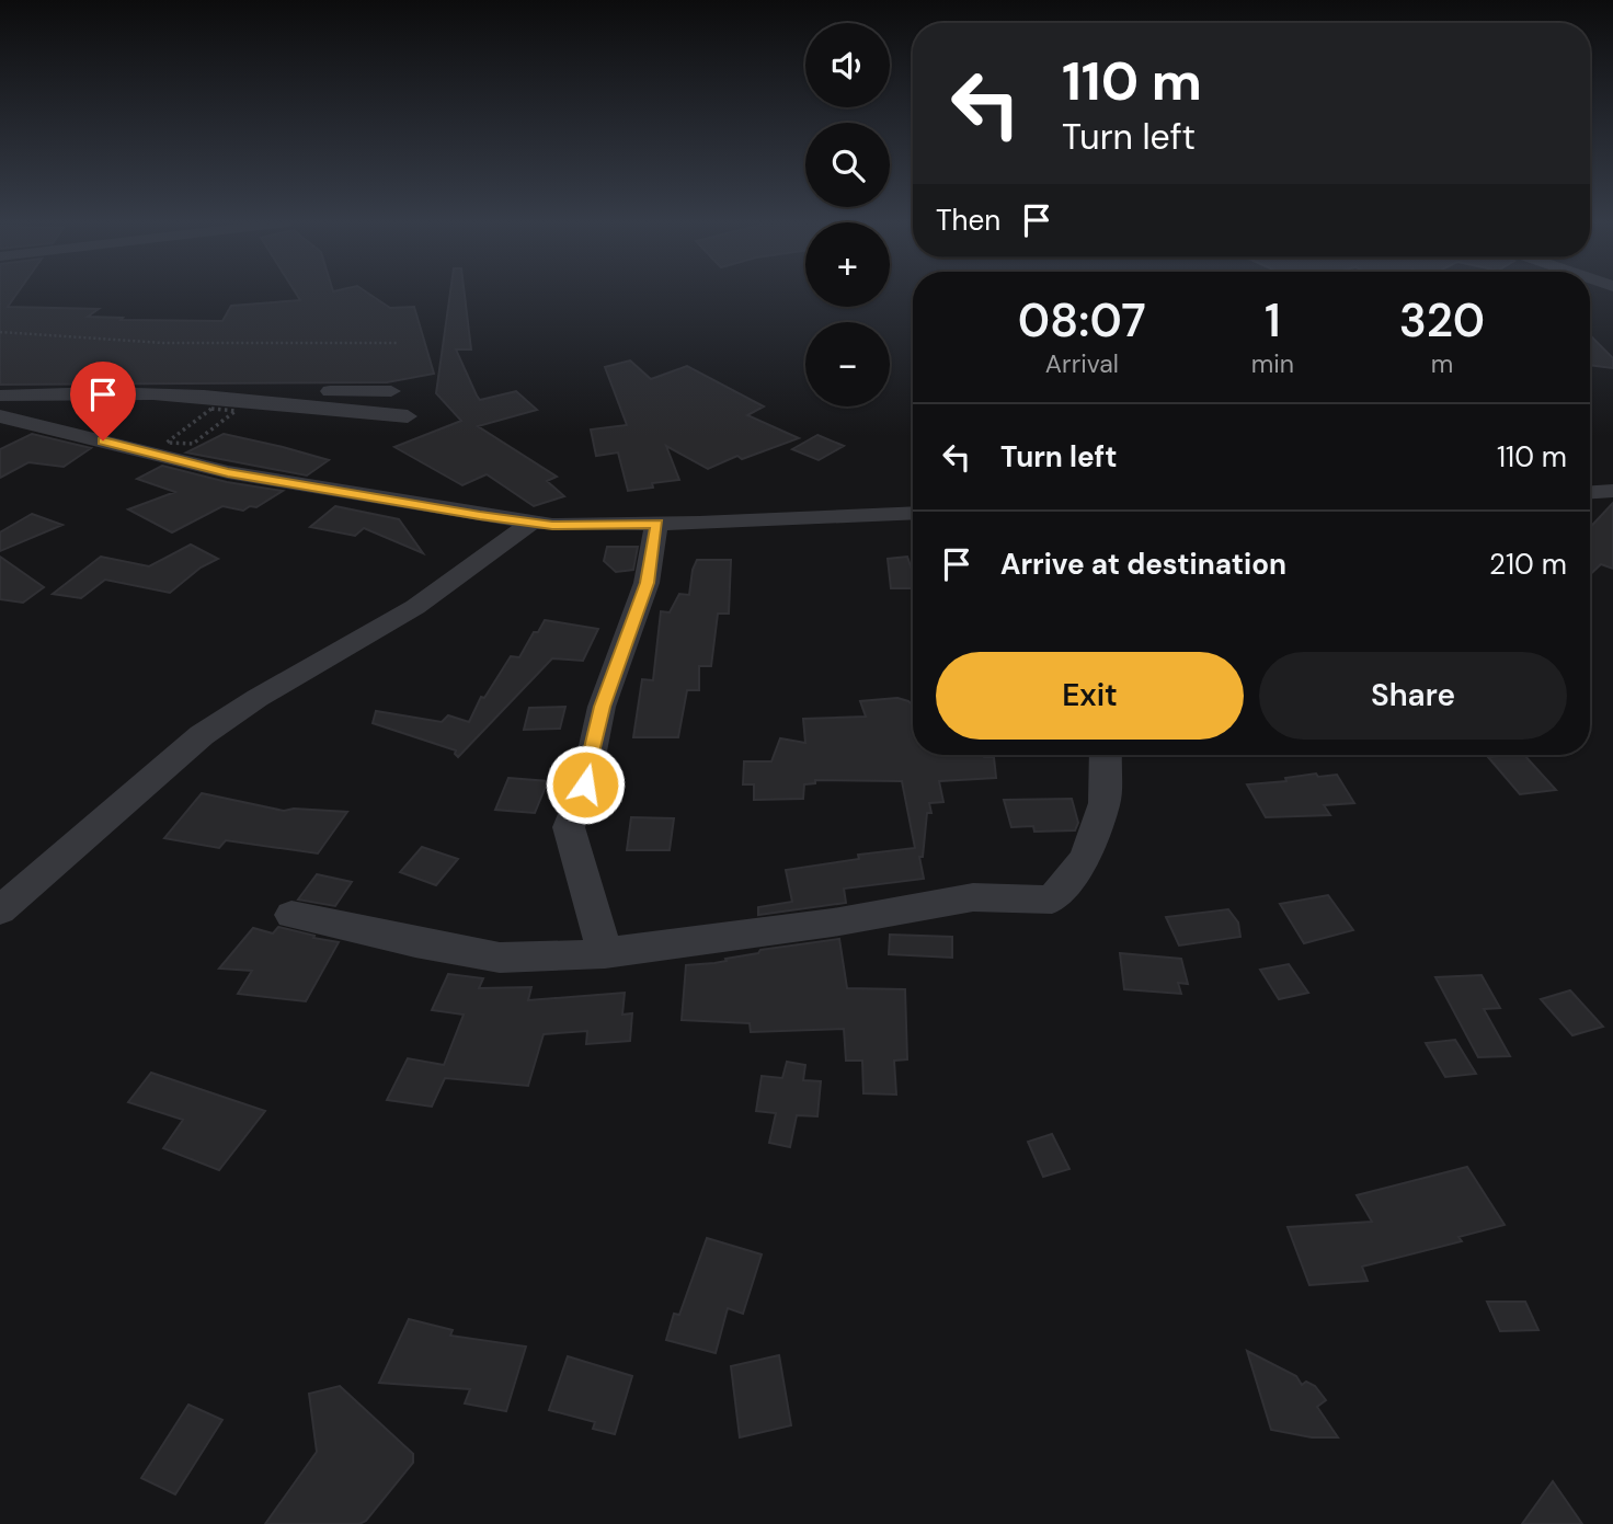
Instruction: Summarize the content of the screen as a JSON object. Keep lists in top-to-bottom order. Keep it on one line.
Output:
{"page":{"map_buttons":["+","−"],"turn":["110 m","Turn left"],"then":"Then","eta":["08:07","Arrival","1","min","320","m"],"list":[{"name":"Turn left","value":"110 m"},{"name":"Arrive at destination","value":"210 m"}],"buttons":["Exit","Share"]}}
